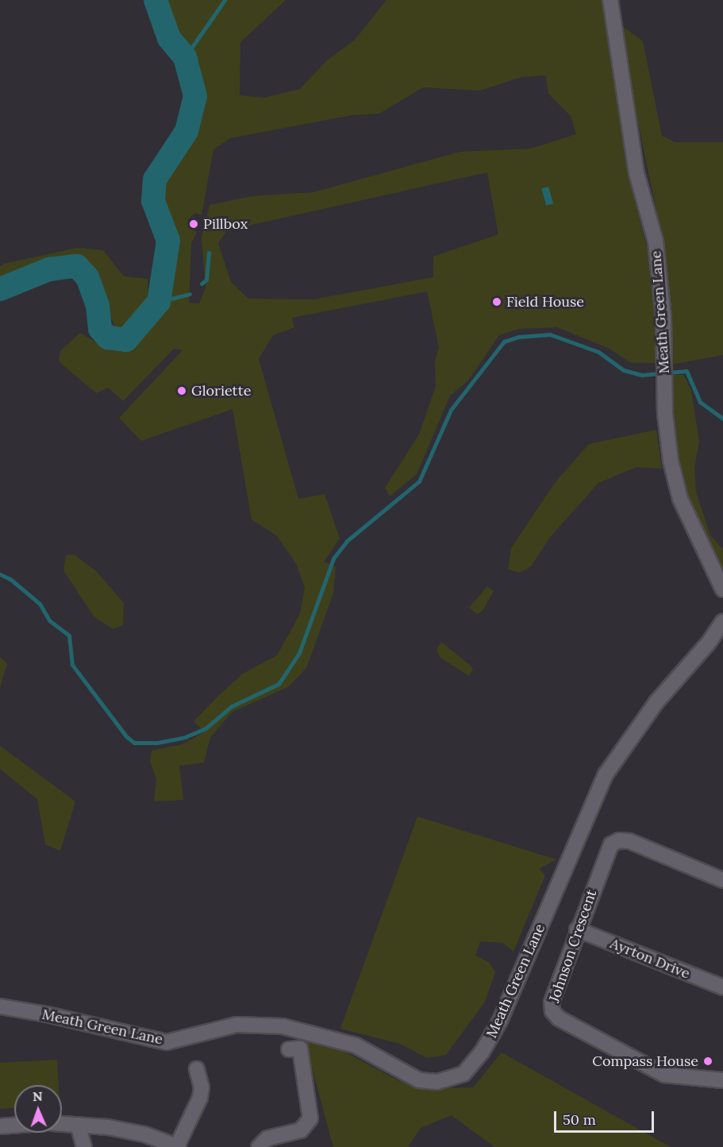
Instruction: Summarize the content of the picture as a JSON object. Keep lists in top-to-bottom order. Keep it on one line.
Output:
{"streets":{"street":["Meath Green Lane","Johnson Crescent","Ayrton Drive"]},"crossings":[["Johnson Crescent","Ayrton Drive"]],"places":["Pillbox","Field House","Gloriette","Compass House"],"scale_bar":"50 m","north":"top"}
